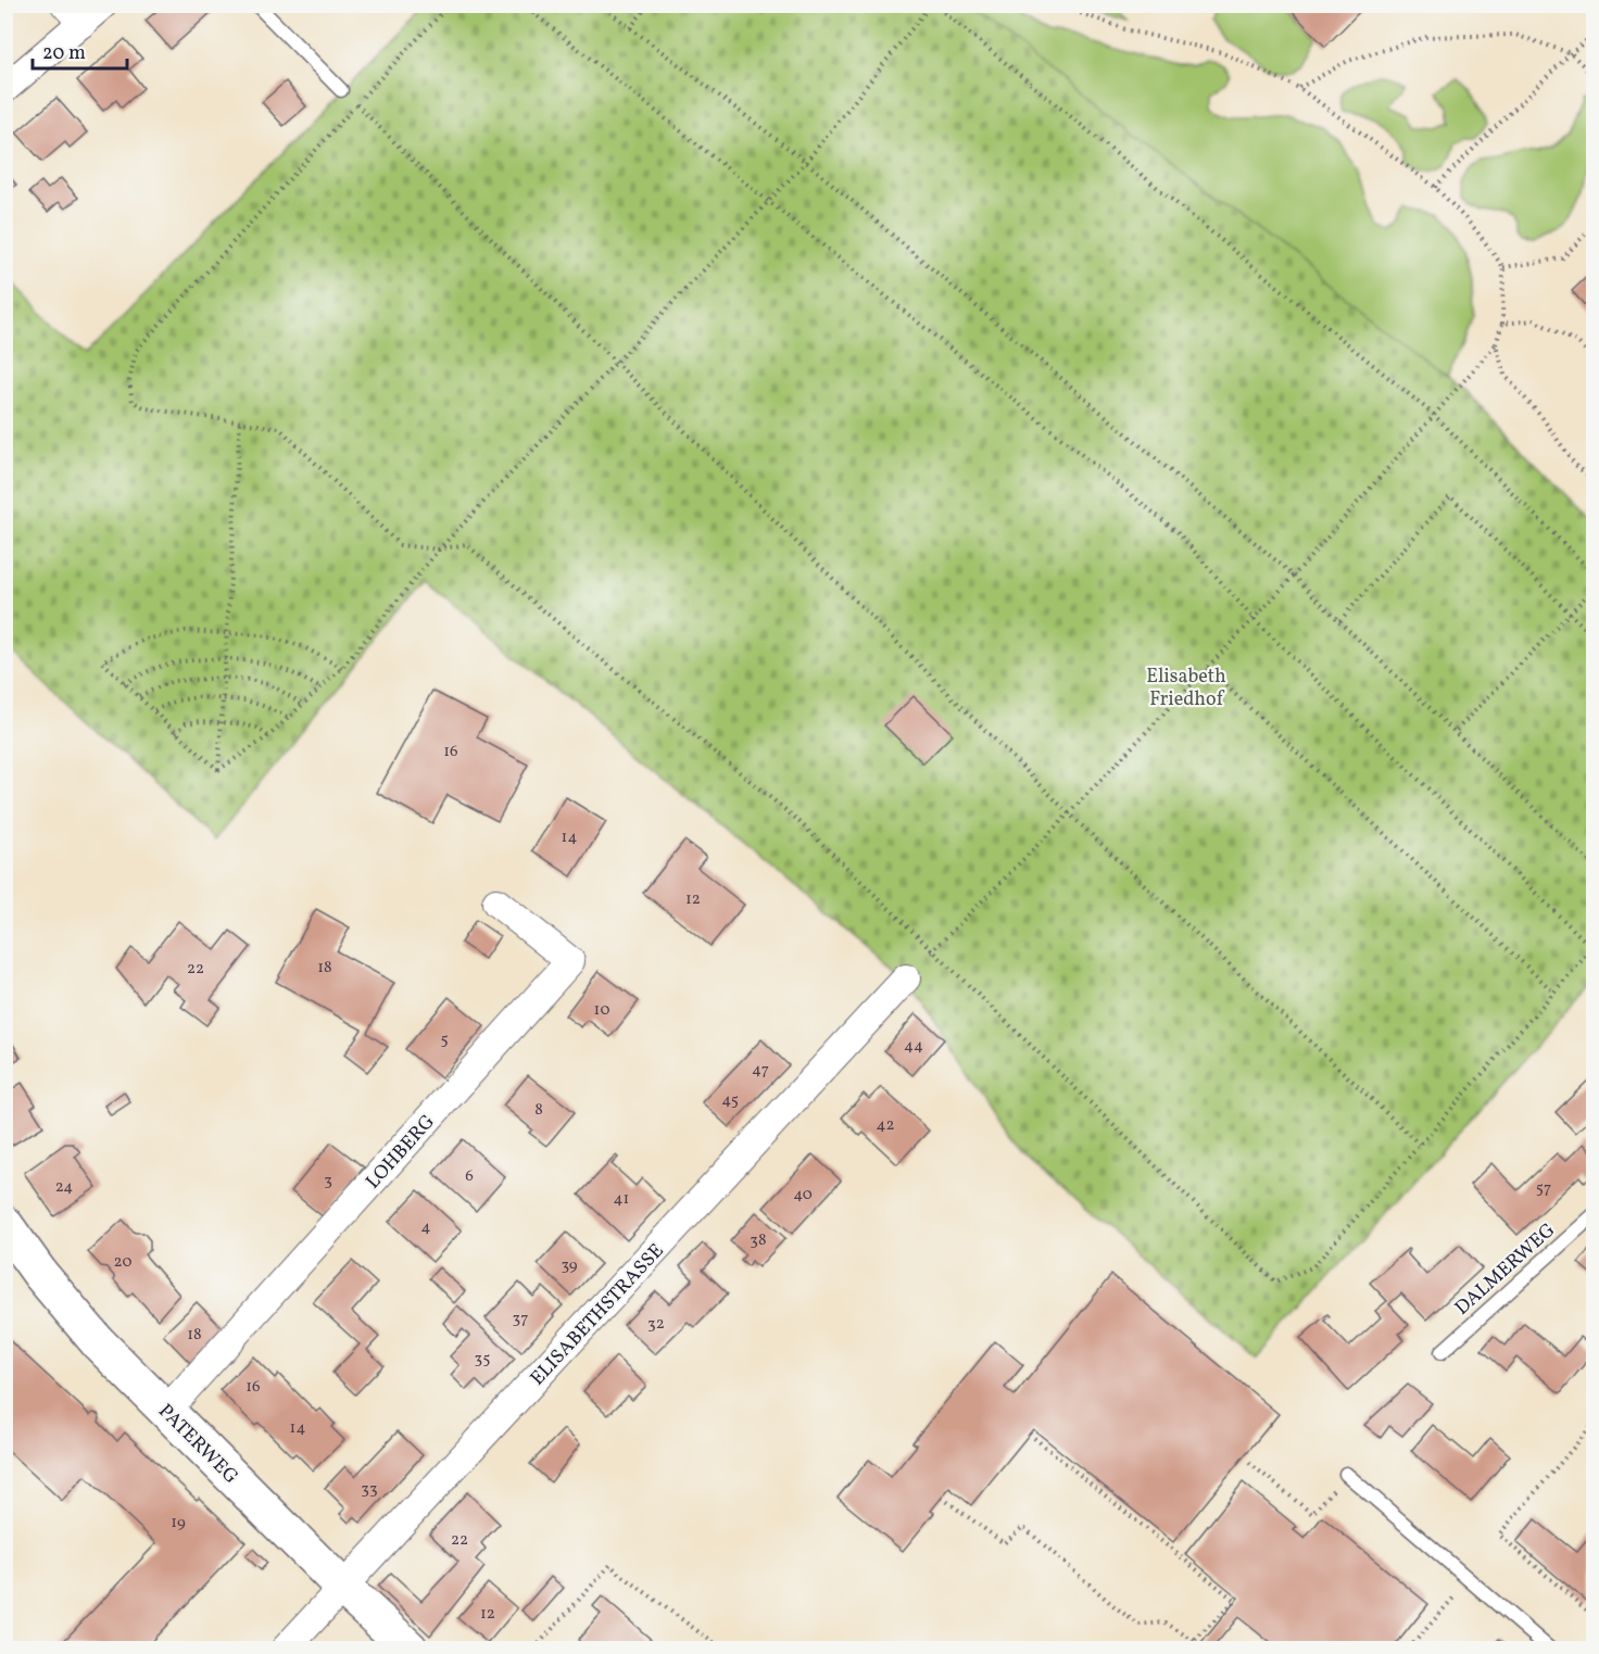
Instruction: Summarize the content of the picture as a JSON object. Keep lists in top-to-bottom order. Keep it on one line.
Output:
{"streets":{"street":["LOHBERG","ELISABETHSTRASSE","PATERWEG"],"lane":["DALMERWEG"]},"crossings":[["LOHBERG","PATERWEG"],["ELISABETHSTRASSE","PATERWEG"]],"parks":["Elisabeth Friedhof"],"house_numbers":["16","14","12","18","22","10","5","44","47","45","8","42","6","3","24","57","40","41","4","38","20","39","37","32","18","35","16","14","33","19","22","12"],"scale_bar":"20 m"}
